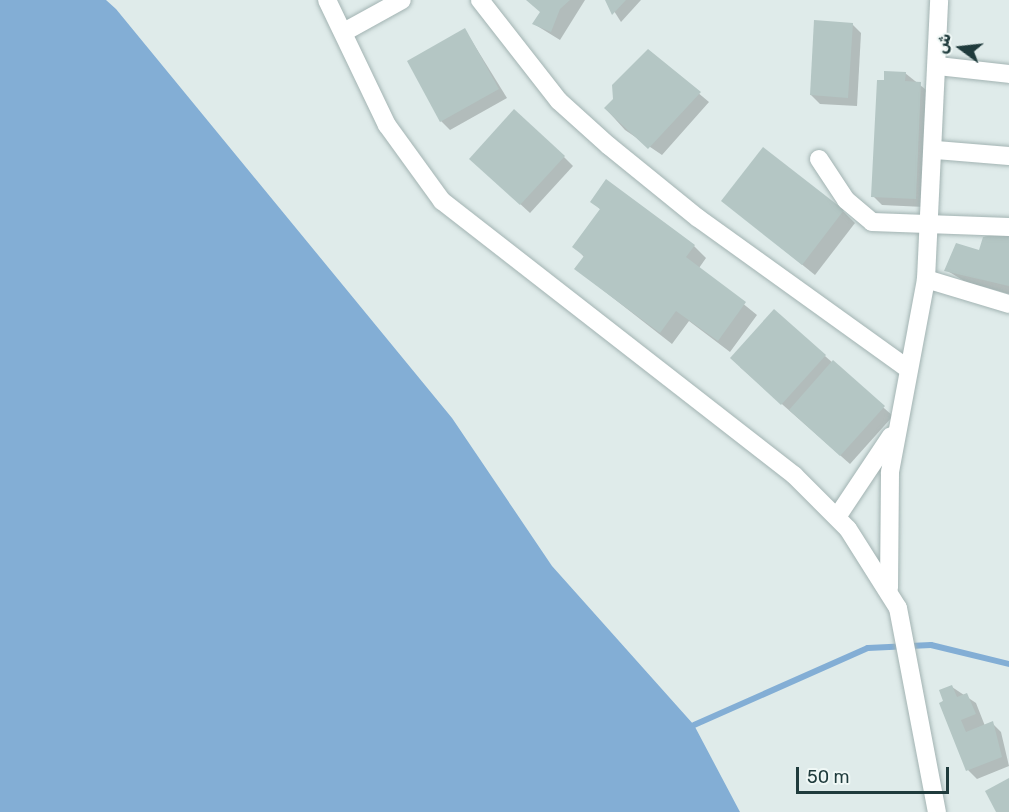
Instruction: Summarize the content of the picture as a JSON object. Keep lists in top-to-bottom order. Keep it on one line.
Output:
{"scale_bar":"50 m","north":"left"}
